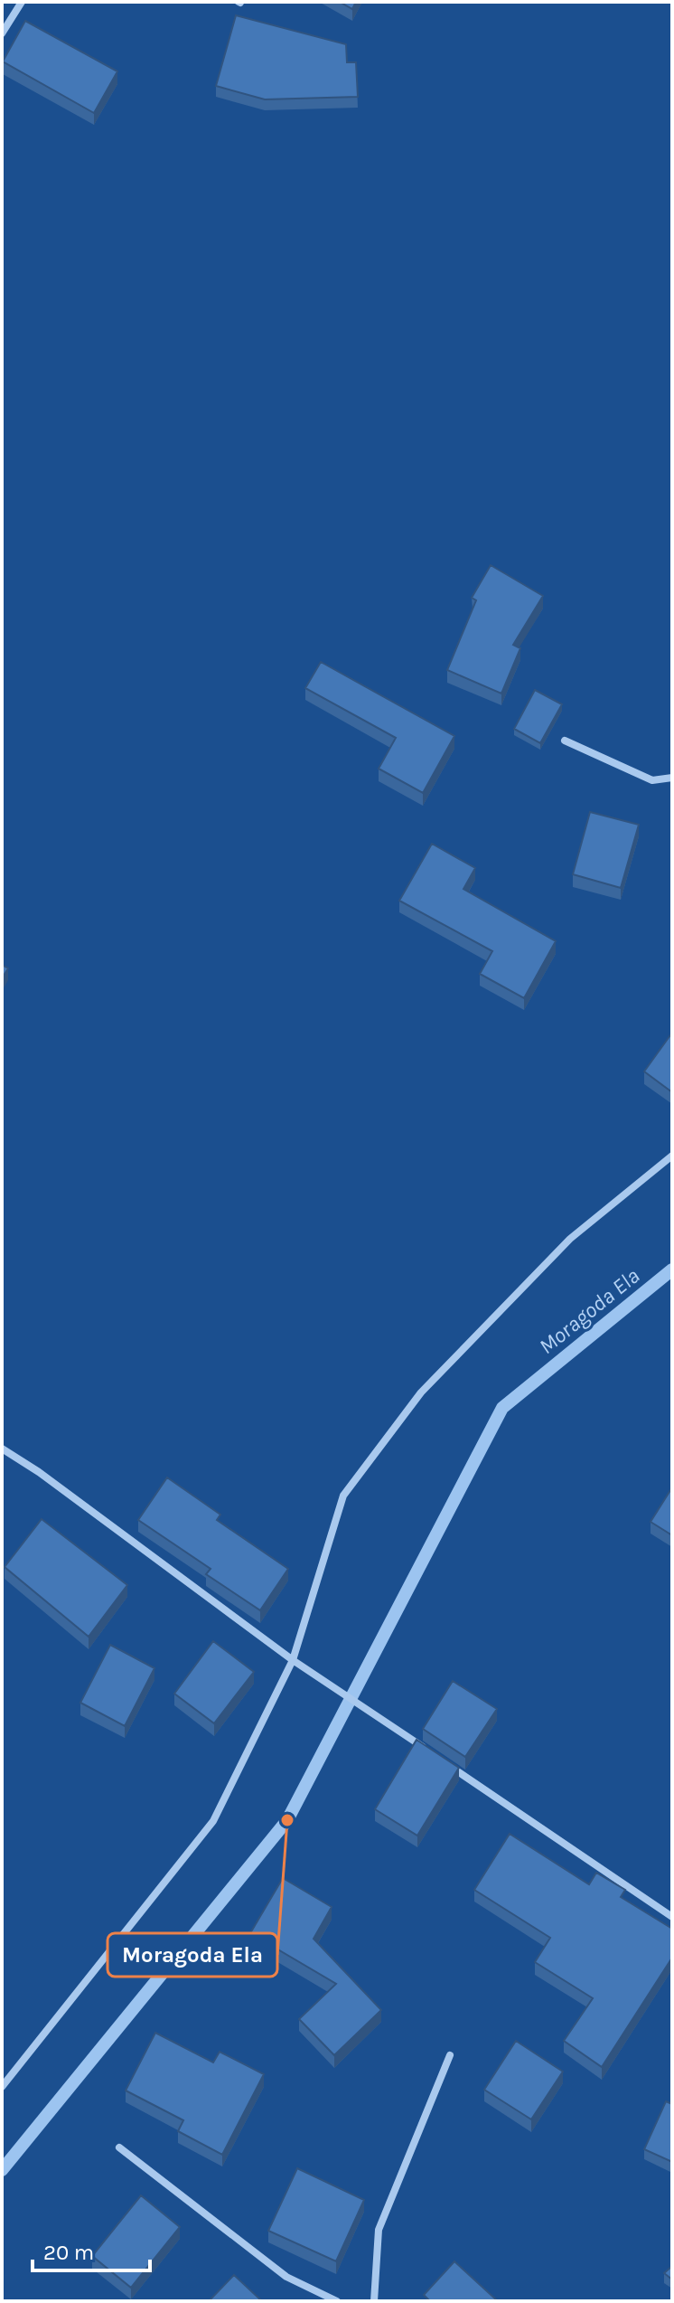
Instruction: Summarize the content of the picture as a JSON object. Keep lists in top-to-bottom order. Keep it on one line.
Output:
{"water":["Moragoda Ela"],"places":["Moragoda Ela"],"scale_bar":"20 m"}
